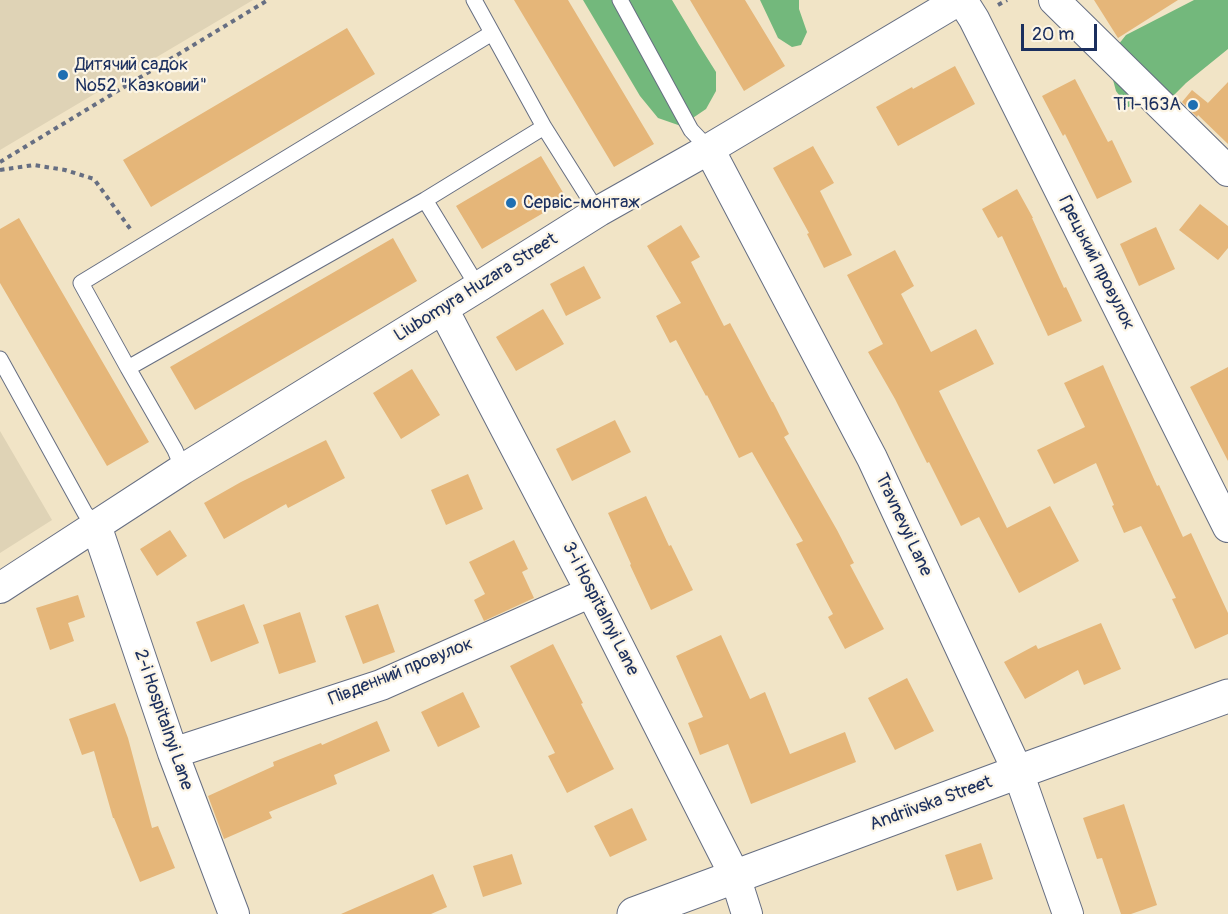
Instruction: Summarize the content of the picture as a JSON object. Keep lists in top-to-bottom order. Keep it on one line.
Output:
{"streets":{"street":["Грецький провулок","Liubomyra Huzara Street","Travnevyi Lane","3-i Hospitalnyi Lane","Південний провулок","2-i Hospitalnyi Lane","Andriivska Street"]},"crossings":[["Грецький провулок","Liubomyra Huzara Street"],["Liubomyra Huzara Street","Travnevyi Lane"],["Liubomyra Huzara Street","3-i Hospitalnyi Lane"],["Liubomyra Huzara Street","2-i Hospitalnyi Lane"],["Travnevyi Lane","Andriivska Street"],["3-i Hospitalnyi Lane","Південний провулок"],["3-i Hospitalnyi Lane","Andriivska Street"],["Південний провулок","2-i Hospitalnyi Lane"]],"places":["Дитячий садок №52 \"Казковий\"","ТП-163А","Сервіс-монтаж"],"scale_bar":"20 m"}
